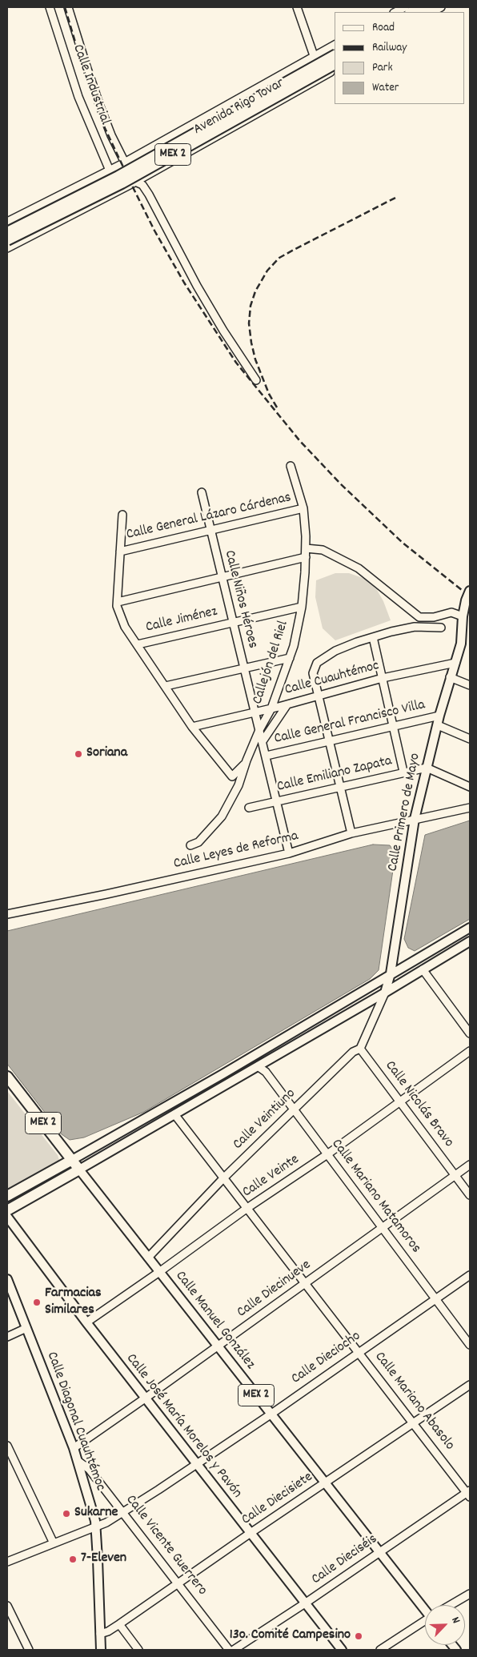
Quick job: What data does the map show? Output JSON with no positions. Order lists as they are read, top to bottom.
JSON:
{
  "streets": {
    "highway": ["Avenida Rigo Tovar", "MEX 2"],
    "main road": [
      "Calle Primero de Mayo",
      "Calle Manuel González",
      "Calle Diagonal Cuauhtémoc",
      "Calle José María Morelos y Pavón"
    ],
    "street": [
      "Calle Industrial",
      "Calle General Lázaro Cárdenas",
      "Calle Niños Héroes",
      "Calle Jiménez",
      "Callejón del Riel",
      "Calle Cuauhtémoc",
      "Calle General Francisco Villa",
      "Calle Emiliano Zapata",
      "Calle Leyes de Reforma",
      "Calle Nicolás Bravo",
      "Calle Veintiuno",
      "Calle Veinte",
      "Calle Mariano Matamoros",
      "Calle Diecinueve",
      "Calle Dieciocho",
      "Calle Mariano Abasolo",
      "Calle Diecisiete",
      "Calle Vicente Guerrero",
      "Calle Dieciséis"
    ]
  },
  "crossings": [
    ["Calle Industrial", "Avenida Rigo Tovar"],
    ["MEX 2", "Calle Manuel González"],
    ["Calle General Lázaro Cárdenas", "Calle Niños Héroes"],
    ["Calle General Lázaro Cárdenas", "Callejón del Riel"],
    ["Calle Niños Héroes", "Calle Jiménez"],
    ["Calle Niños Héroes", "Callejón del Riel"],
    ["Calle Niños Héroes", "Calle Cuauhtémoc"],
    ["Calle Niños Héroes", "Calle General Francisco Villa"],
    ["Calle Niños Héroes", "Calle Emiliano Zapata"],
    ["Calle Niños Héroes", "Calle Leyes de Reforma"],
    ["Calle Jiménez", "Callejón del Riel"],
    ["Callejón del Riel", "Calle Cuauhtémoc"],
    ["Calle Cuauhtémoc", "Calle Primero de Mayo"],
    ["Calle General Francisco Villa", "Calle Primero de Mayo"],
    ["Calle Emiliano Zapata", "Calle Primero de Mayo"],
    ["Calle Primero de Mayo", "Calle Leyes de Reforma"],
    ["Calle Primero de Mayo", "Calle Veintiuno"],
    ["Calle Nicolás Bravo", "Calle Veintiuno"],
    ["Calle Nicolás Bravo", "Calle Veinte"],
    ["Calle Nicolás Bravo", "Calle Diecinueve"],
    ["Calle Veintiuno", "Calle Mariano Matamoros"],
    ["Calle Veintiuno", "Calle Manuel González"],
    ["Calle Veintiuno", "Calle Mariano Abasolo"],
    ["Calle Veinte", "Calle Mariano Matamoros"],
    ["Calle Veinte", "Calle Manuel González"],
    ["Calle Veinte", "Calle Mariano Abasolo"],
    ["Calle Veinte", "Calle José María Morelos y Pavón"],
    ["Calle Mariano Matamoros", "Calle Diecinueve"],
    ["Calle Mariano Matamoros", "Calle Dieciocho"],
    ["Calle Diecinueve", "Calle Manuel González"],
    ["Calle Diecinueve", "Calle Mariano Abasolo"],
    ["Calle Diecinueve", "Calle Diagonal Cuauhtémoc"],
    ["Calle Diecinueve", "Calle José María Morelos y Pavón"],
    ["Calle Manuel González", "Calle Dieciocho"],
    ["Calle Manuel González", "Calle Diecisiete"],
    ["Calle Manuel González", "Calle Dieciséis"],
    ["Calle Dieciocho", "Calle Mariano Abasolo"],
    ["Calle Dieciocho", "Calle Diagonal Cuauhtémoc"],
    ["Calle Dieciocho", "Calle José María Morelos y Pavón"],
    ["Calle Dieciocho", "Calle Vicente Guerrero"],
    ["Calle Mariano Abasolo", "Calle Diecisiete"],
    ["Calle Mariano Abasolo", "Calle Dieciséis"],
    ["Calle Diagonal Cuauhtémoc", "Calle Diecisiete"],
    ["Calle Diagonal Cuauhtémoc", "Calle Vicente Guerrero"],
    ["Calle José María Morelos y Pavón", "Calle Diecisiete"],
    ["Calle José María Morelos y Pavón", "Calle Dieciséis"],
    ["Calle Diecisiete", "Calle Vicente Guerrero"]
  ],
  "places": [
    "Soriana",
    "Farmacias Similares",
    "Sukarne",
    "7-Eleven",
    "13o. Comité Campesino"
  ],
  "legend": [
    "Road",
    "Railway",
    "Park",
    "Water"
  ],
  "north": "top right"
}
